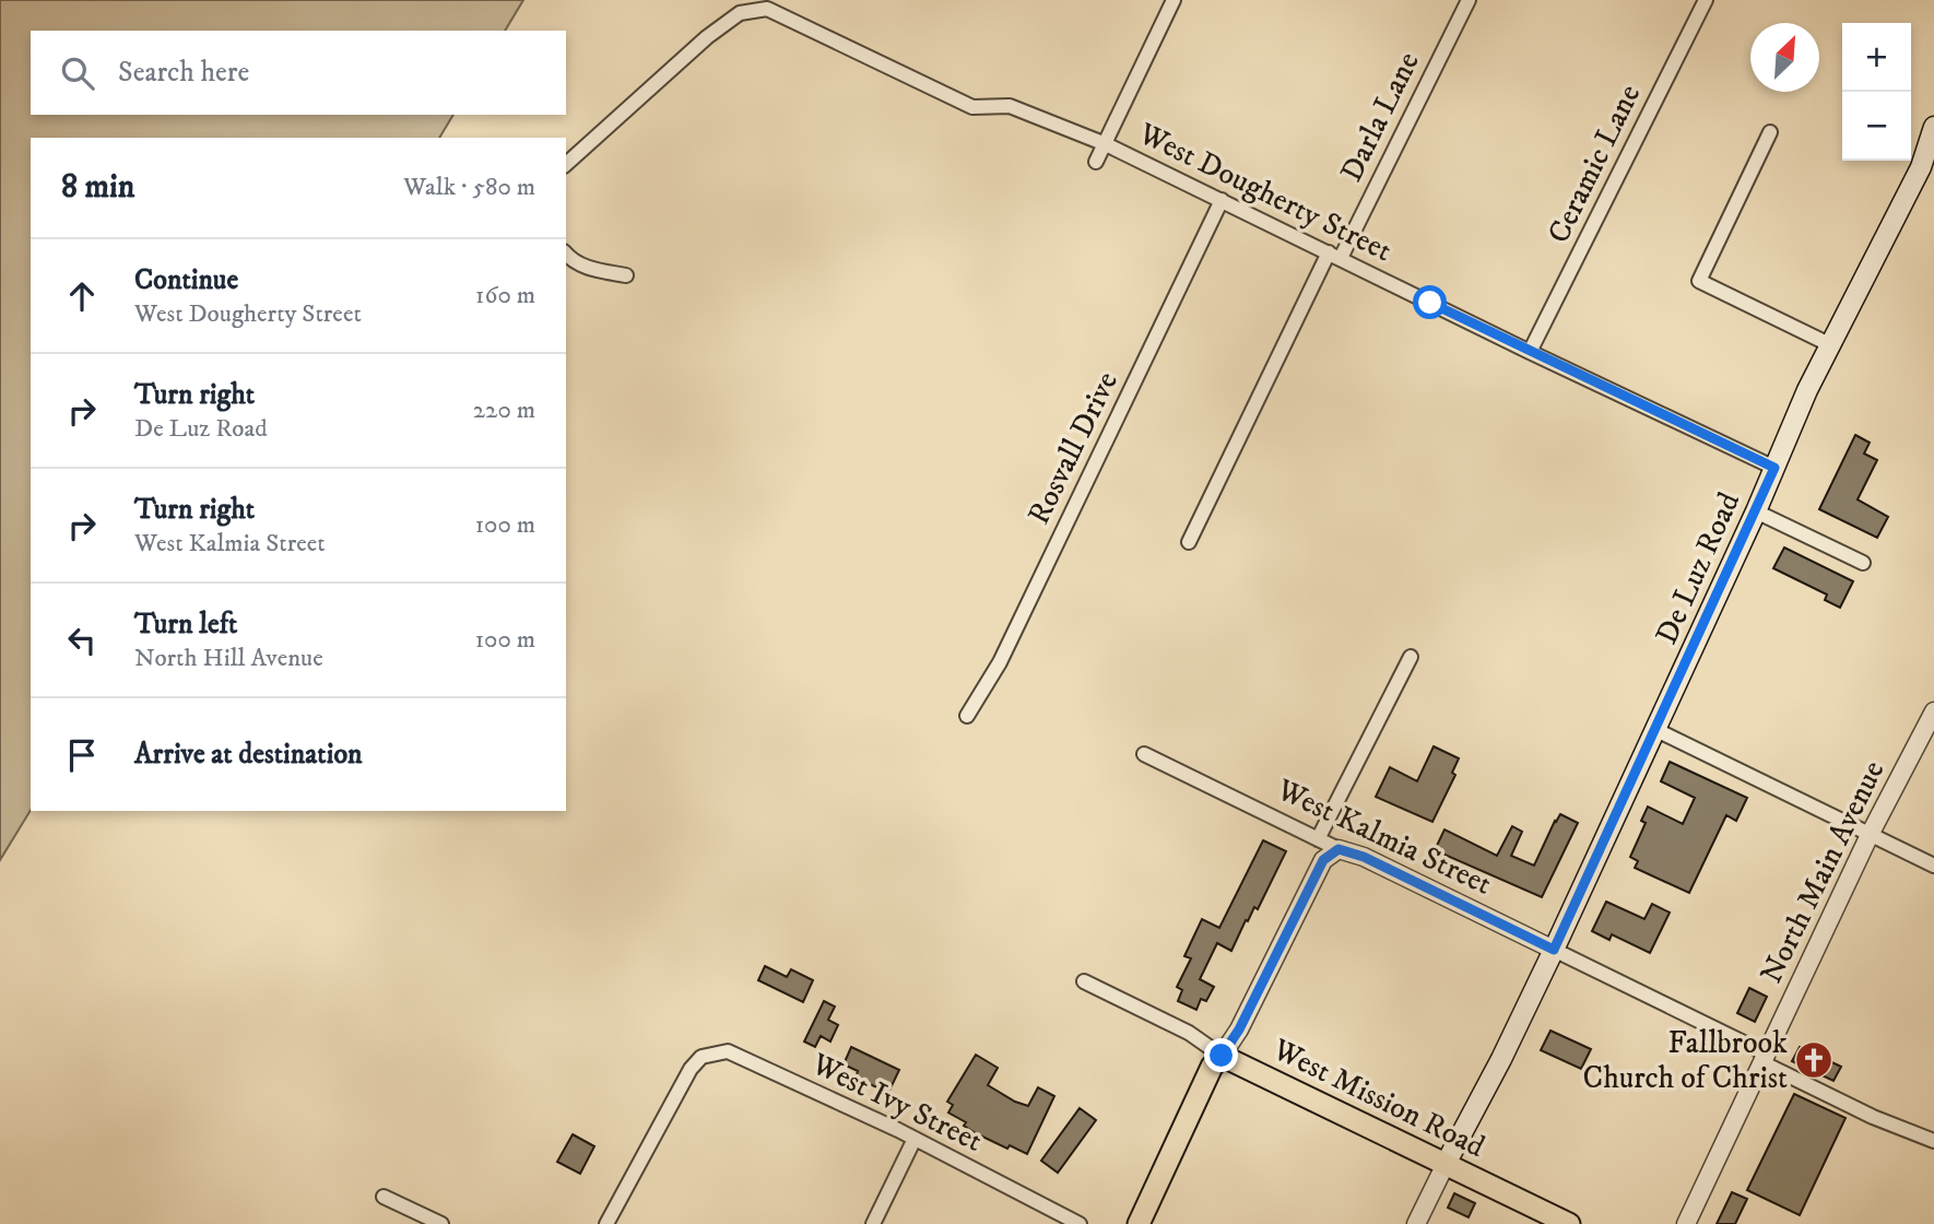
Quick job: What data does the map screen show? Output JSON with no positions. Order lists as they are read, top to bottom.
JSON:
{
  "streets": {
    "main road": ["De Luz Road", "West Mission Road"],
    "street": [
      "Darla Lane",
      "Ceramic Lane",
      "West Dougherty Street",
      "Rosvall Drive",
      "West Kalmia Street",
      "North Main Avenue",
      "West Ivy Street"
    ]
  },
  "crossings": [
    ["Darla Lane", "West Dougherty Street"],
    ["Ceramic Lane", "West Dougherty Street"],
    ["West Dougherty Street", "Rosvall Drive"],
    ["West Dougherty Street", "De Luz Road"],
    ["De Luz Road", "West Kalmia Street"],
    ["De Luz Road", "West Mission Road"],
    ["West Kalmia Street", "North Main Avenue"]
  ],
  "places": {
    "church": ["Fallbrook Church of Christ"]
  },
  "north": "top right",
  "page": {
    "map_buttons": ["+", "−"],
    "search": "Search here",
    "heading": ["8 min", "Walk · 580 m"],
    "list": [
      ["Continue", "West Dougherty Street", "160 m"],
      ["Turn right", "De Luz Road", "220 m"],
      ["Turn right", "West Kalmia Street", "100 m"],
      ["Turn left", "North Hill Avenue", "100 m"],
      "Arrive at destination"
    ]
  }
}
